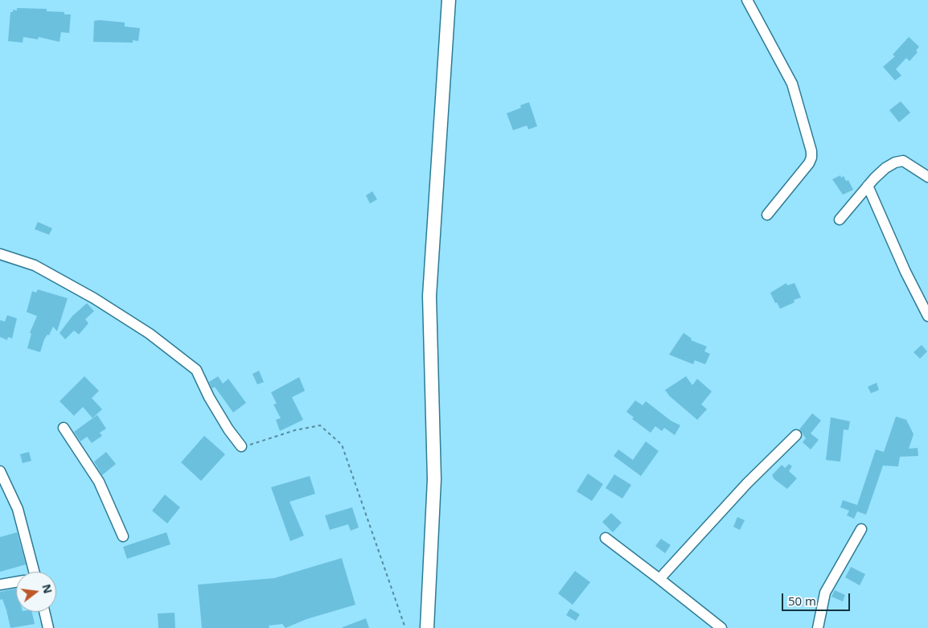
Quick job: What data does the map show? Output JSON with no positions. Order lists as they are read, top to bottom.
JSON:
{
  "scale_bar": "50 m",
  "north": "right"
}
